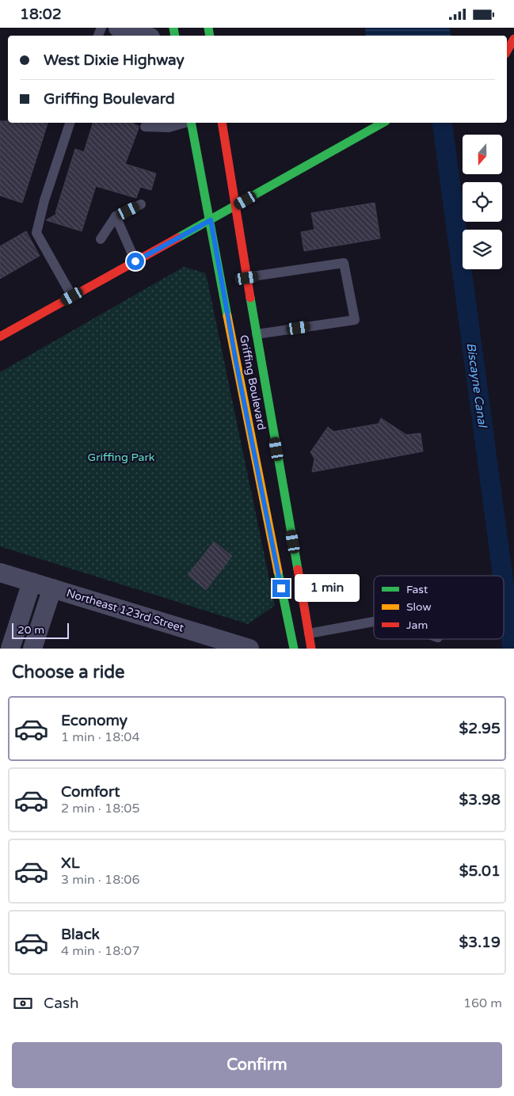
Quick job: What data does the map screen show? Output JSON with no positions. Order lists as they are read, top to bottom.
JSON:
{
  "streets": {
    "street": ["Griffing Boulevard", "Northeast 123rd Street"]
  },
  "water": ["Biscayne Canal"],
  "parks": ["Griffing Park"],
  "legend": ["Fast", "Slow", "Jam"],
  "scale_bar": "20 m",
  "north": "bottom",
  "page": {
    "status": "18:02",
    "banner": ["West Dixie Highway", "Griffing Boulevard"],
    "bubble": "1 min",
    "scale": "20 m",
    "heading": "Choose a ride",
    "list": [
      {
        "name": "Economy",
        "note": "1 min · 18:04",
        "value": "$2.95"
      },
      {
        "name": "Comfort",
        "note": "2 min · 18:05",
        "value": "$3.98"
      },
      {
        "name": "XL",
        "note": "3 min · 18:06",
        "value": "$5.01"
      },
      {
        "name": "Black",
        "note": "4 min · 18:07",
        "value": "$3.19"
      }
    ],
    "pay": ["Cash", "160 m"],
    "buttons": "Confirm"
  }
}
